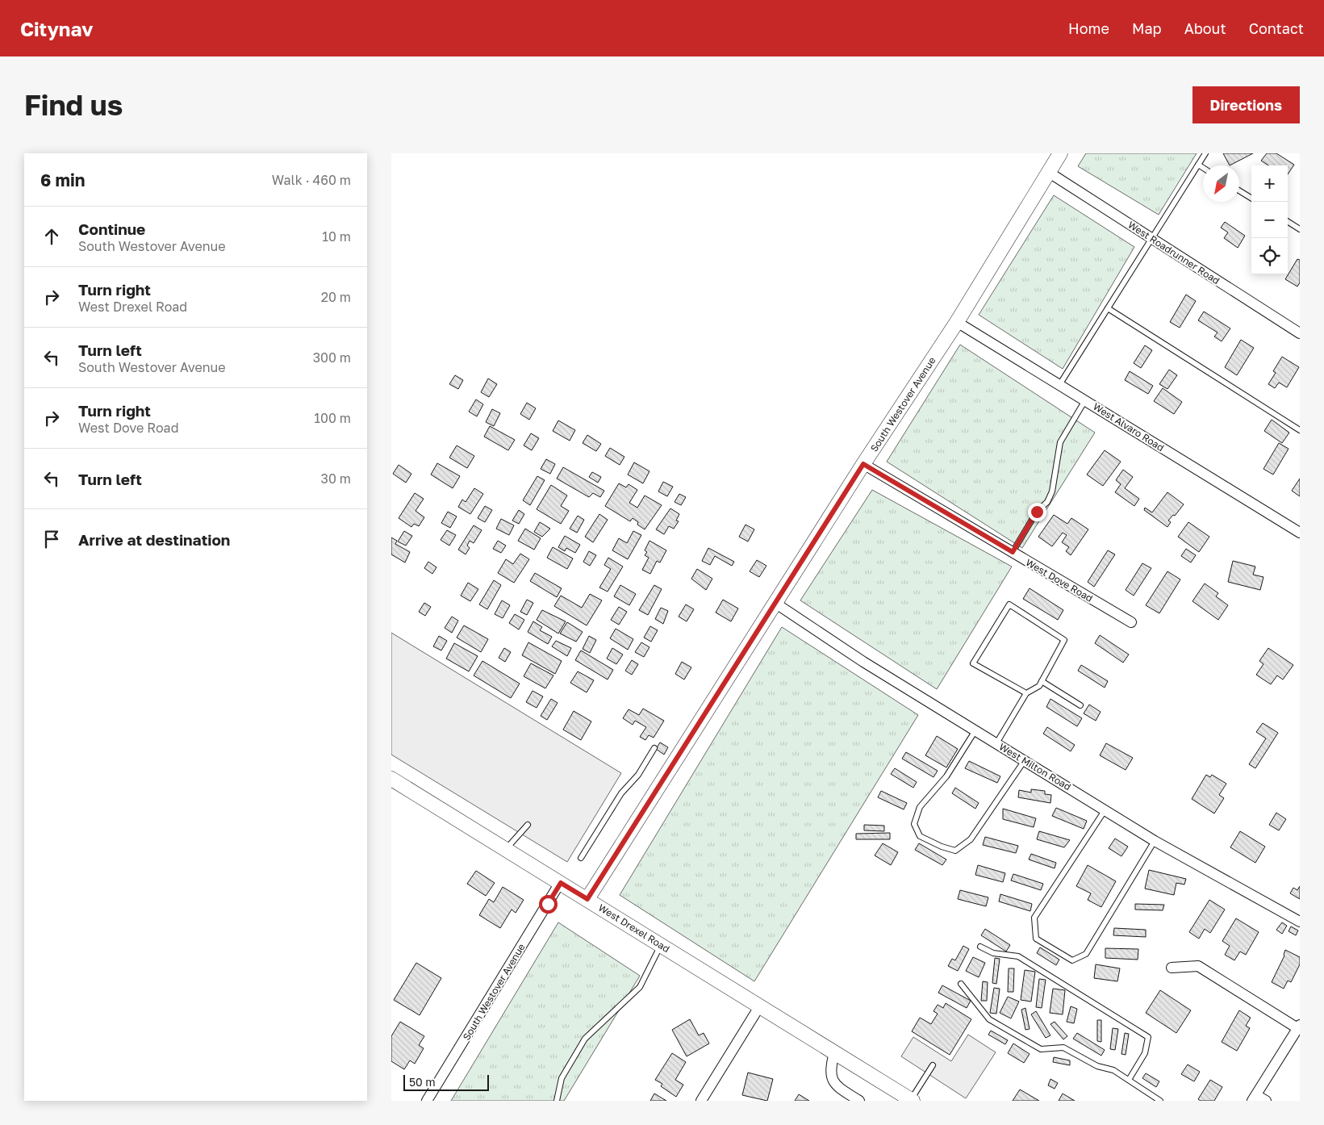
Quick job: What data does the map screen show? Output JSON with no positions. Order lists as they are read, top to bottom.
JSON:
{
  "streets": {
    "street": [
      "West Roadrunner Road",
      "South Westover Avenue",
      "West Alvaro Road",
      "West Dove Road",
      "West Milton Road",
      "West Drexel Road"
    ]
  },
  "crossings": [
    ["West Roadrunner Road", "South Westover Avenue"],
    ["South Westover Avenue", "West Alvaro Road"],
    ["South Westover Avenue", "West Dove Road"],
    ["South Westover Avenue", "West Milton Road"],
    ["South Westover Avenue", "West Drexel Road"]
  ],
  "scale_bar": "50 m",
  "north": "bottom left",
  "page": {
    "header": "Citynav",
    "nav": [
      "Home",
      "Map",
      "About",
      "Contact"
    ],
    "buttons": "Directions",
    "title": "Find us",
    "heading": ["6 min", "Walk · 460 m"],
    "map_buttons": ["+", "−"],
    "list": [
      ["Continue", "South Westover Avenue", "10 m"],
      ["Turn right", "West Drexel Road", "20 m"],
      ["Turn left", "South Westover Avenue", "300 m"],
      ["Turn right", "West Dove Road", "100 m"],
      ["Turn left", "30 m"],
      "Arrive at destination"
    ],
    "scale": "50 m"
  }
}
